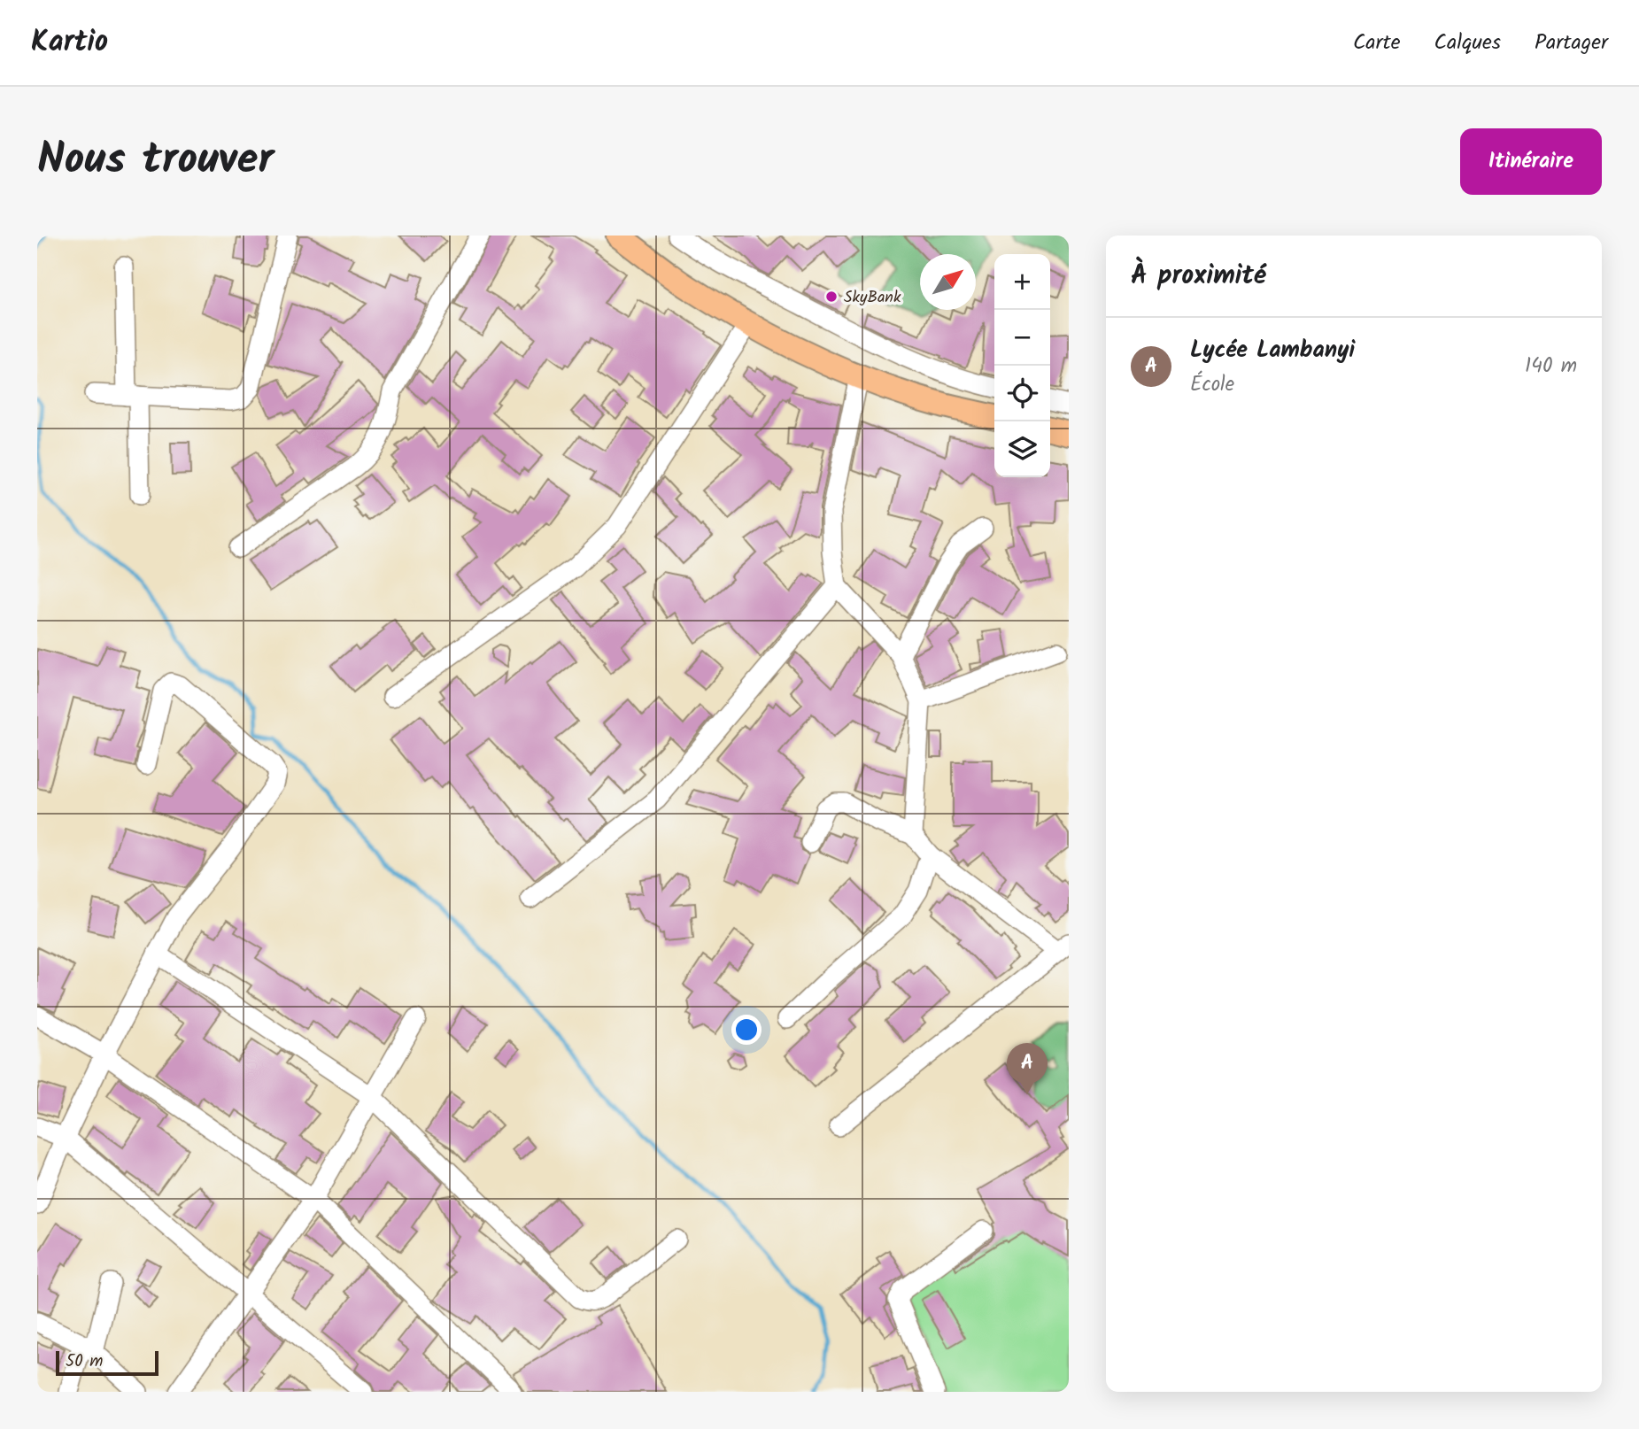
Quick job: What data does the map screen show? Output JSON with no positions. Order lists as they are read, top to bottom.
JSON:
{
  "places": ["SkyBank"],
  "scale_bar": "50 m",
  "north": "top right",
  "page": {
    "header": "Kartio",
    "nav": ["Carte", "Calques", "Partager"],
    "title": "Nous trouver",
    "buttons": "Itinéraire",
    "heading": "À proximité",
    "map_buttons": ["+", "−"],
    "list": [
      {
        "mark": "A",
        "name": "Lycée Lambanyi",
        "note": "École",
        "value": "140 m"
      }
    ],
    "pins": "A",
    "scale": "50 m"
  }
}
